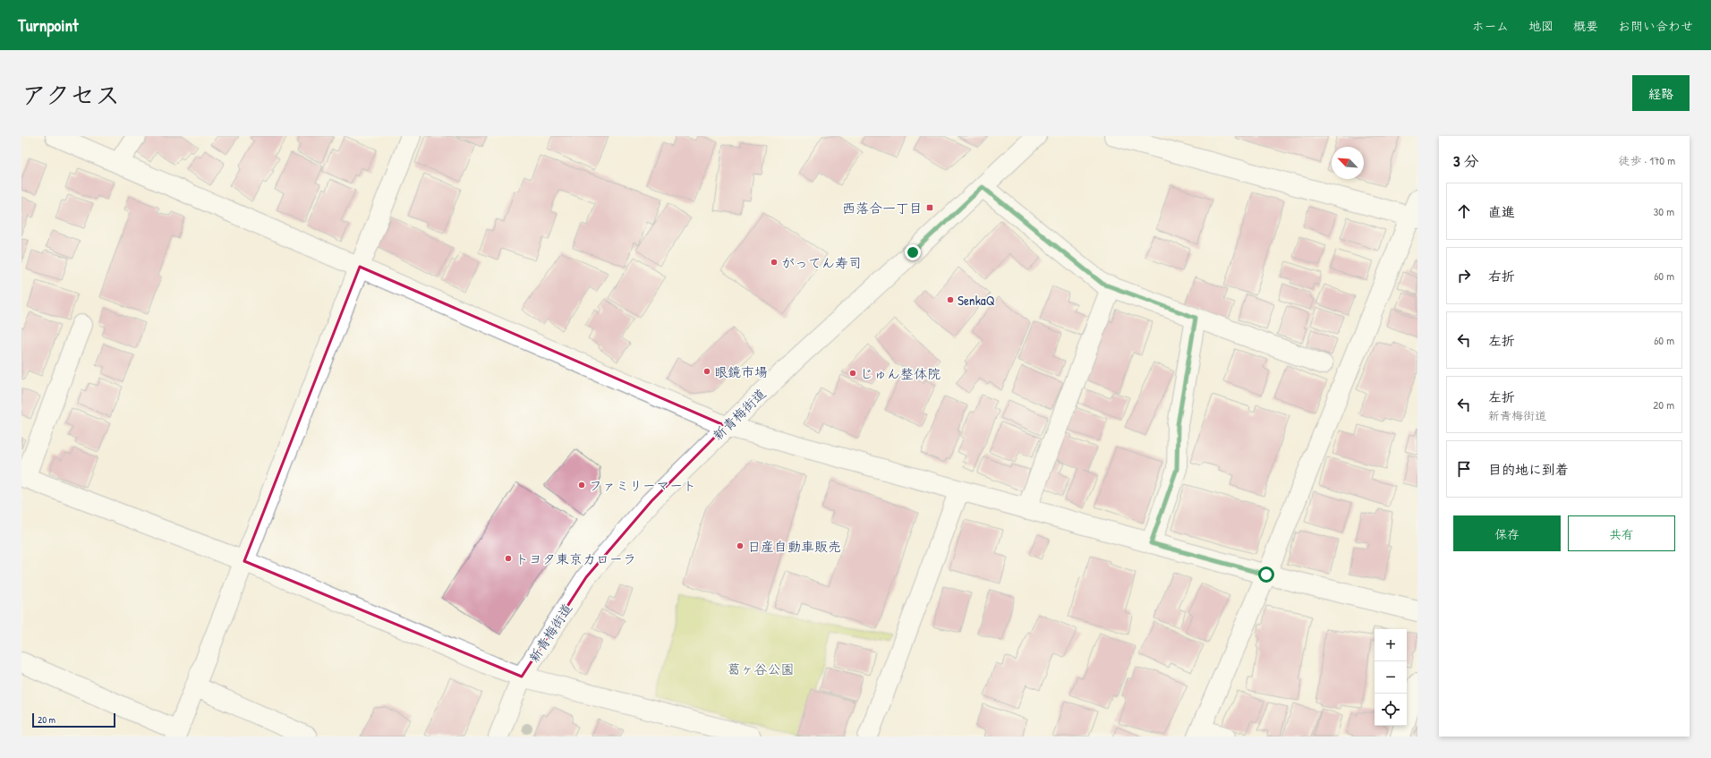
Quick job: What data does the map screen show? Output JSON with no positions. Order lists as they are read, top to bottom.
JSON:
{
  "streets": {
    "street": ["新青梅街道"]
  },
  "parks": ["葛ヶ谷公園"],
  "places": {
    "transit": ["西落合一丁目"],
    "other": [
      "がってん寿司",
      "SenkaQ",
      "眼鏡市場",
      "じゅん整体院",
      "ファミリーマート",
      "日産自動車販売",
      "トヨタ東京カローラ"
    ]
  },
  "scale_bar": "20 m",
  "north": "top left",
  "page": {
    "header": "Turnpoint",
    "nav": [
      "ホーム",
      "地図",
      "概要",
      "お問い合わせ"
    ],
    "title": "アクセス",
    "buttons": [
      "経路",
      ["保存", "共有"]
    ],
    "heading": ["3 分", "徒歩 · 170 m"],
    "list": [
      ["直進", "30 m"],
      ["右折", "60 m"],
      ["左折", "60 m"],
      ["左折", "新青梅街道", "20 m"],
      "目的地に到着"
    ],
    "map_buttons": ["+", "−"],
    "scale": "20 m"
  }
}
